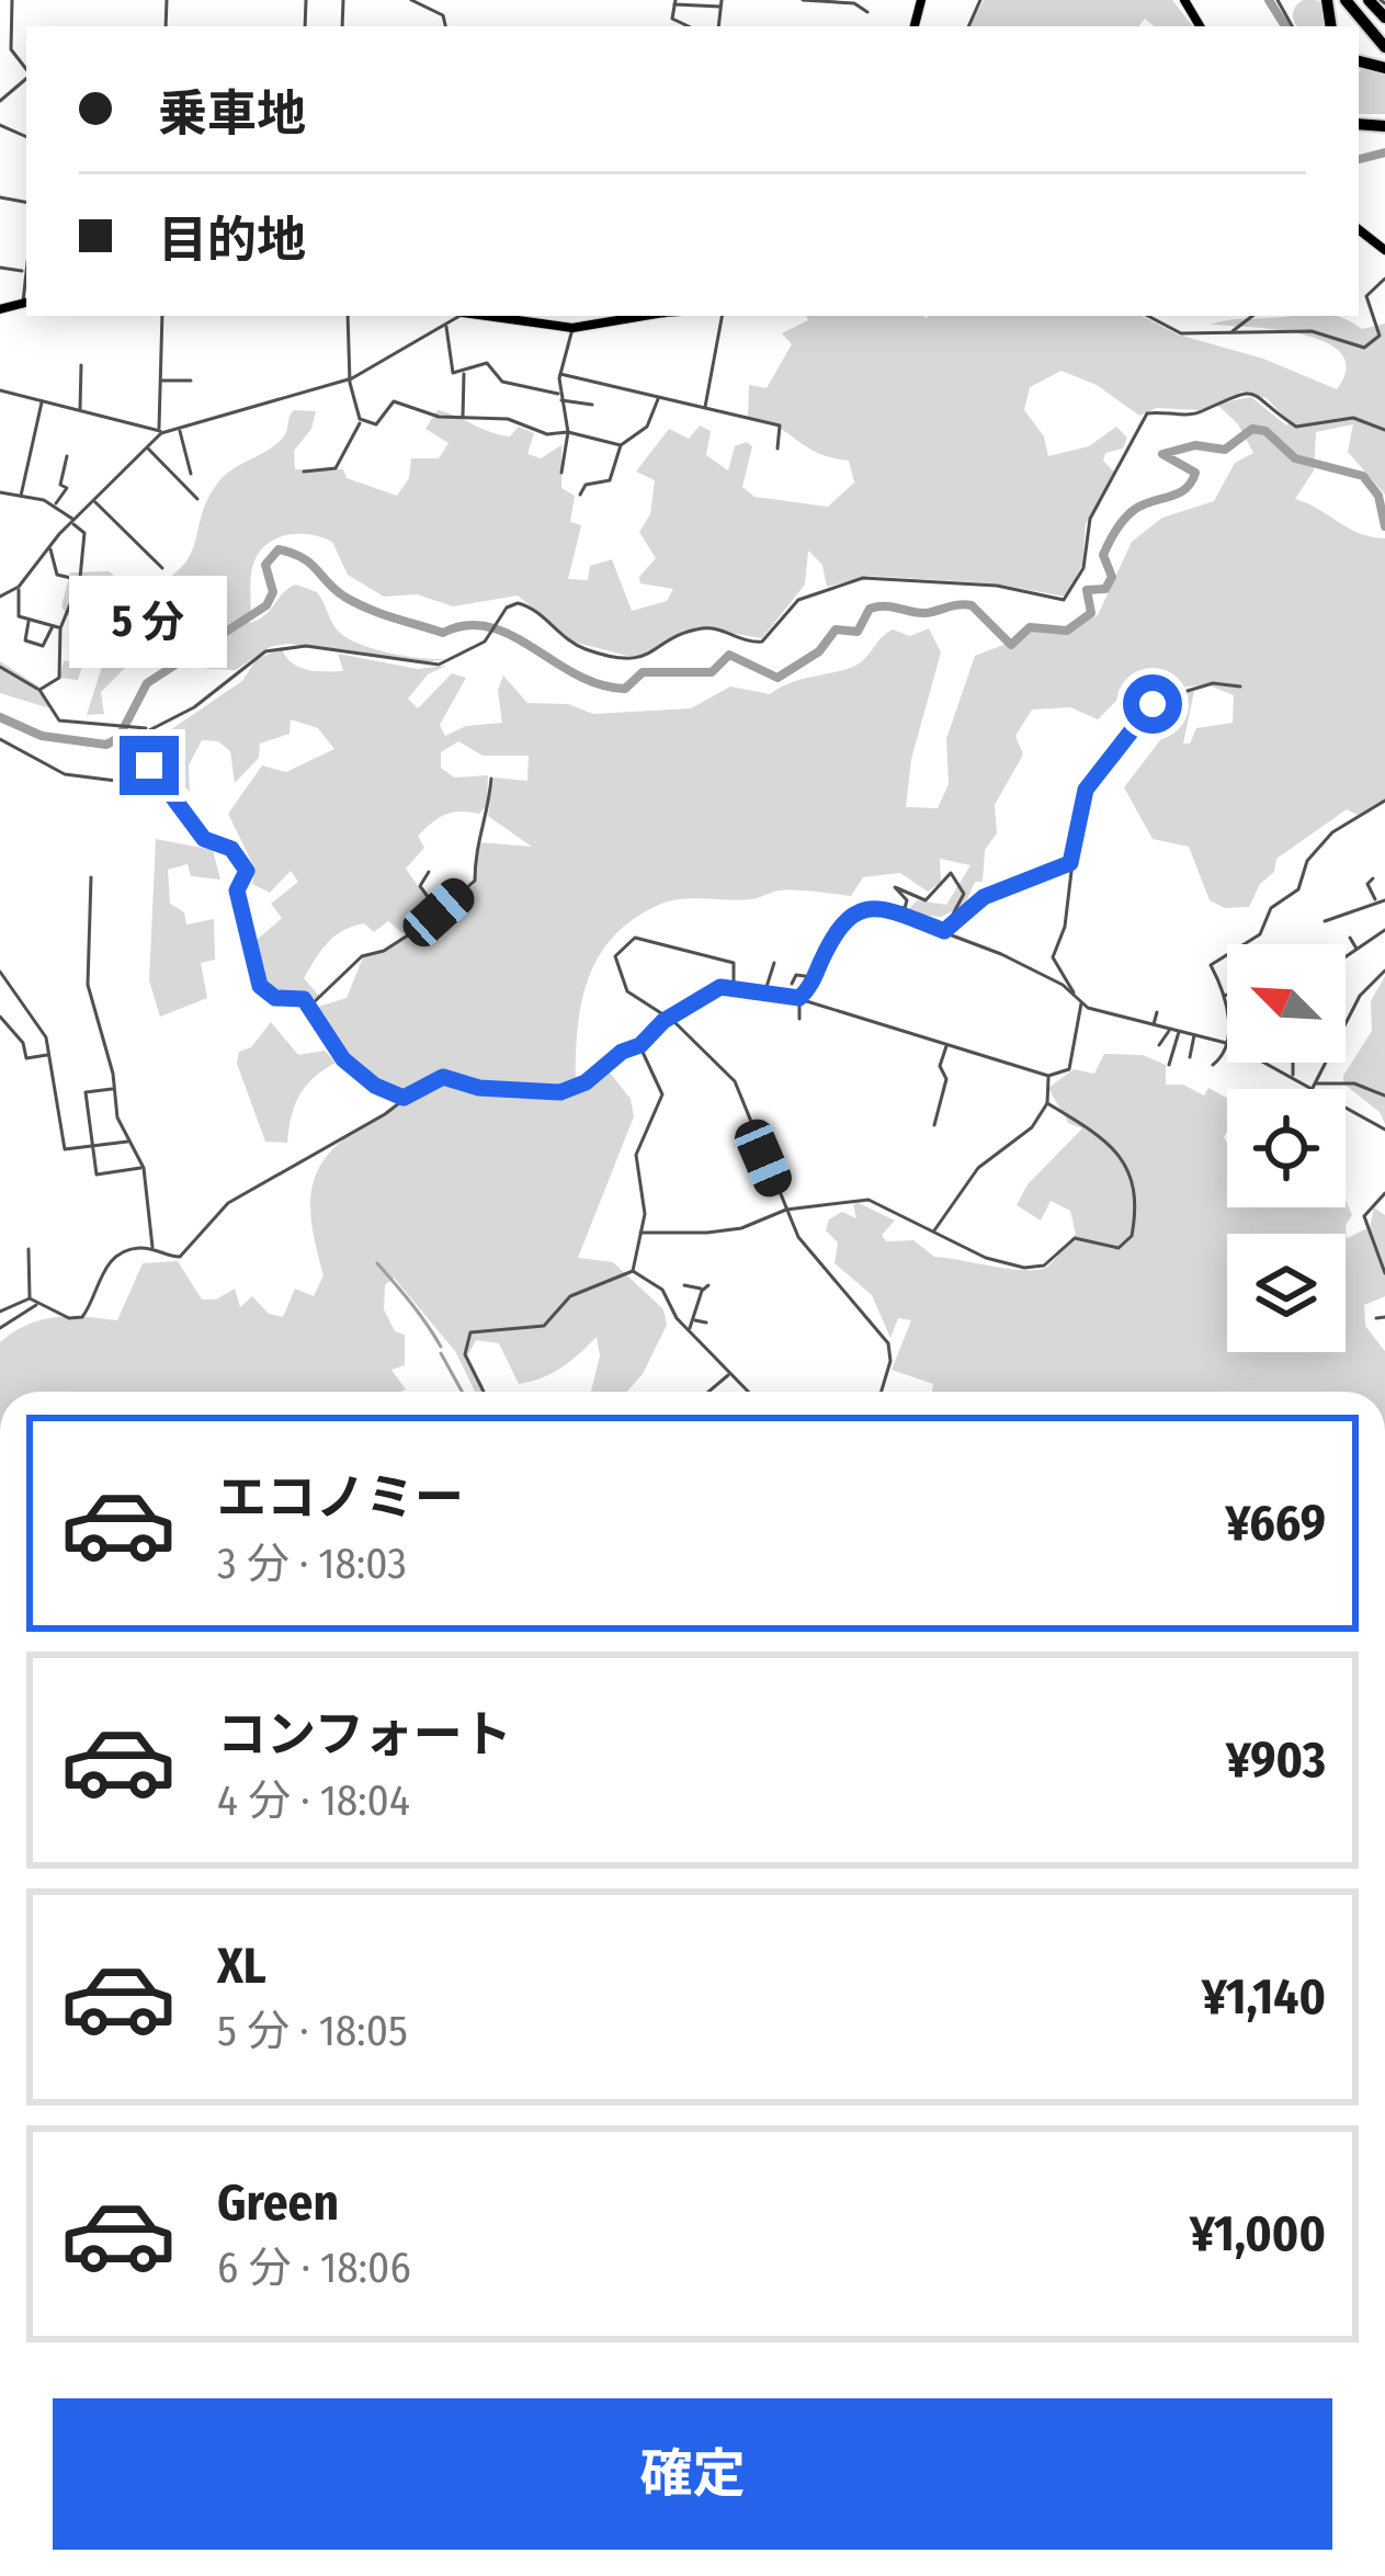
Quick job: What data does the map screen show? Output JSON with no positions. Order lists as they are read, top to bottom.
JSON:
{
  "north": "top left",
  "page": {
    "banner": ["乗車地", "目的地"],
    "bubble": "5 分",
    "list": [
      {
        "name": "エコノミー",
        "note": "3 分 · 18:03",
        "value": "¥669"
      },
      {
        "name": "コンフォート",
        "note": "4 分 · 18:04",
        "value": "¥903"
      },
      {
        "name": "XL",
        "note": "5 分 · 18:05",
        "value": "¥1,140"
      },
      {
        "name": "Green",
        "note": "6 分 · 18:06",
        "value": "¥1,000"
      }
    ],
    "buttons": "確定"
  }
}
